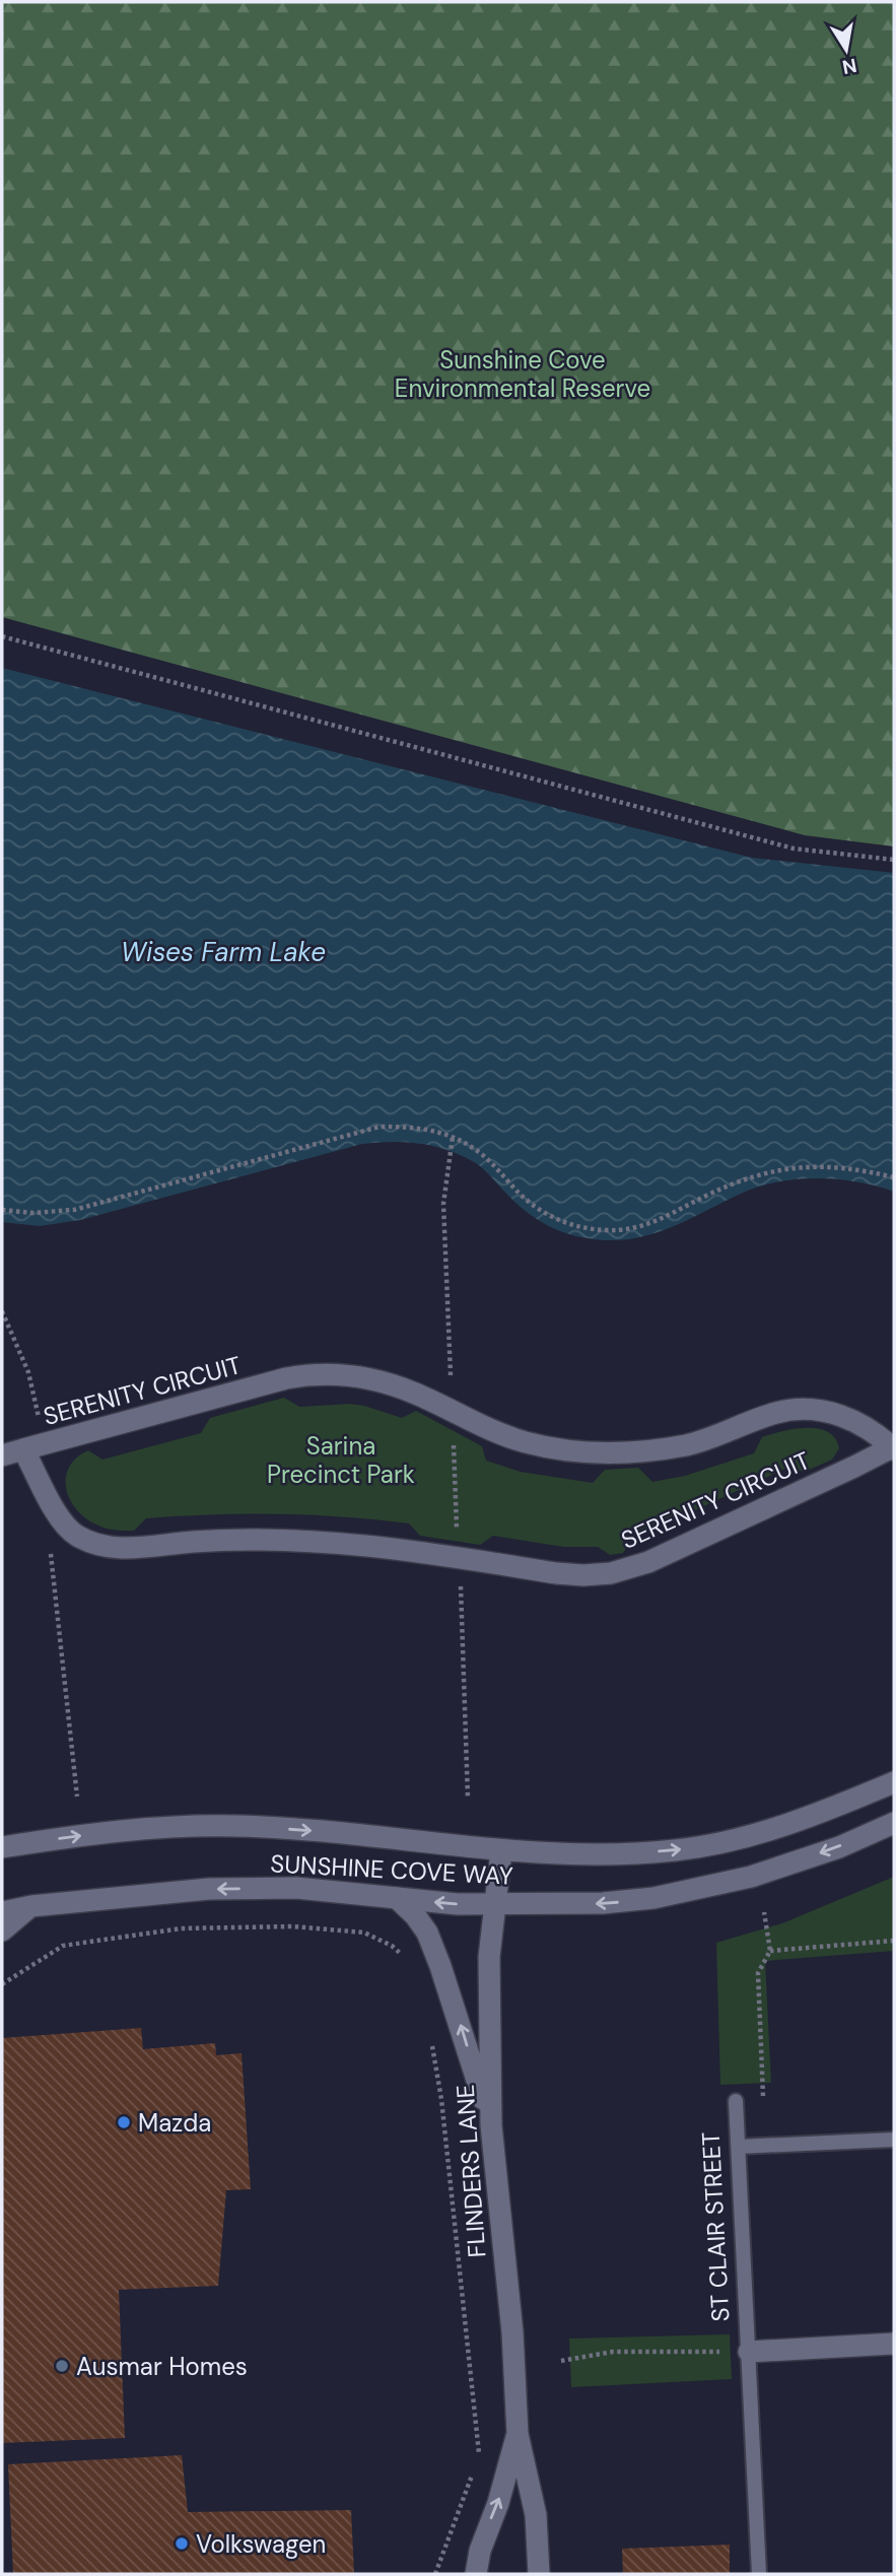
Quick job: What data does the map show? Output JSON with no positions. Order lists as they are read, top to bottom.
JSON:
{
  "streets": {
    "street": [
      "SERENITY CIRCUIT",
      "SUNSHINE COVE WAY",
      "FLINDERS LANE",
      "ST CLAIR STREET"
    ]
  },
  "crossings": [
    ["SUNSHINE COVE WAY", "FLINDERS LANE"]
  ],
  "water": ["Wises Farm Lake"],
  "parks": ["Sunshine Cove Environmental Reserve", "Sarina Precinct Park"],
  "places": ["Mazda", "Ausmar Homes", "Volkswagen"],
  "north": "bottom"
}
